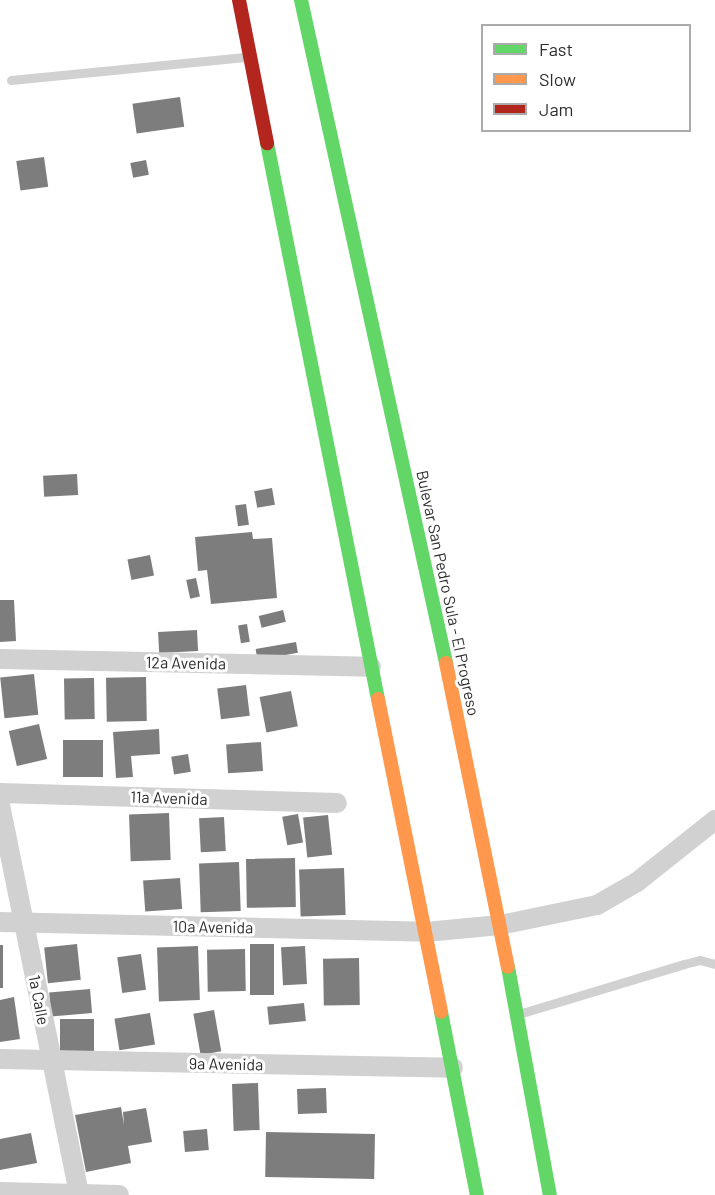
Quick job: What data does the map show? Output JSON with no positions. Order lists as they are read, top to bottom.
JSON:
{
  "streets": {
    "main road": ["Bulevar San Pedro Sula - El Progreso"],
    "street": [
      "12a Avenida",
      "11a Avenida",
      "10a Avenida",
      "1a Calle",
      "9a Avenida"
    ]
  },
  "crossings": [
    ["Bulevar San Pedro Sula - El Progreso", "10a Avenida"],
    ["10a Avenida", "1a Calle"],
    ["1a Calle", "9a Avenida"]
  ],
  "legend": ["Fast", "Slow", "Jam"]
}
